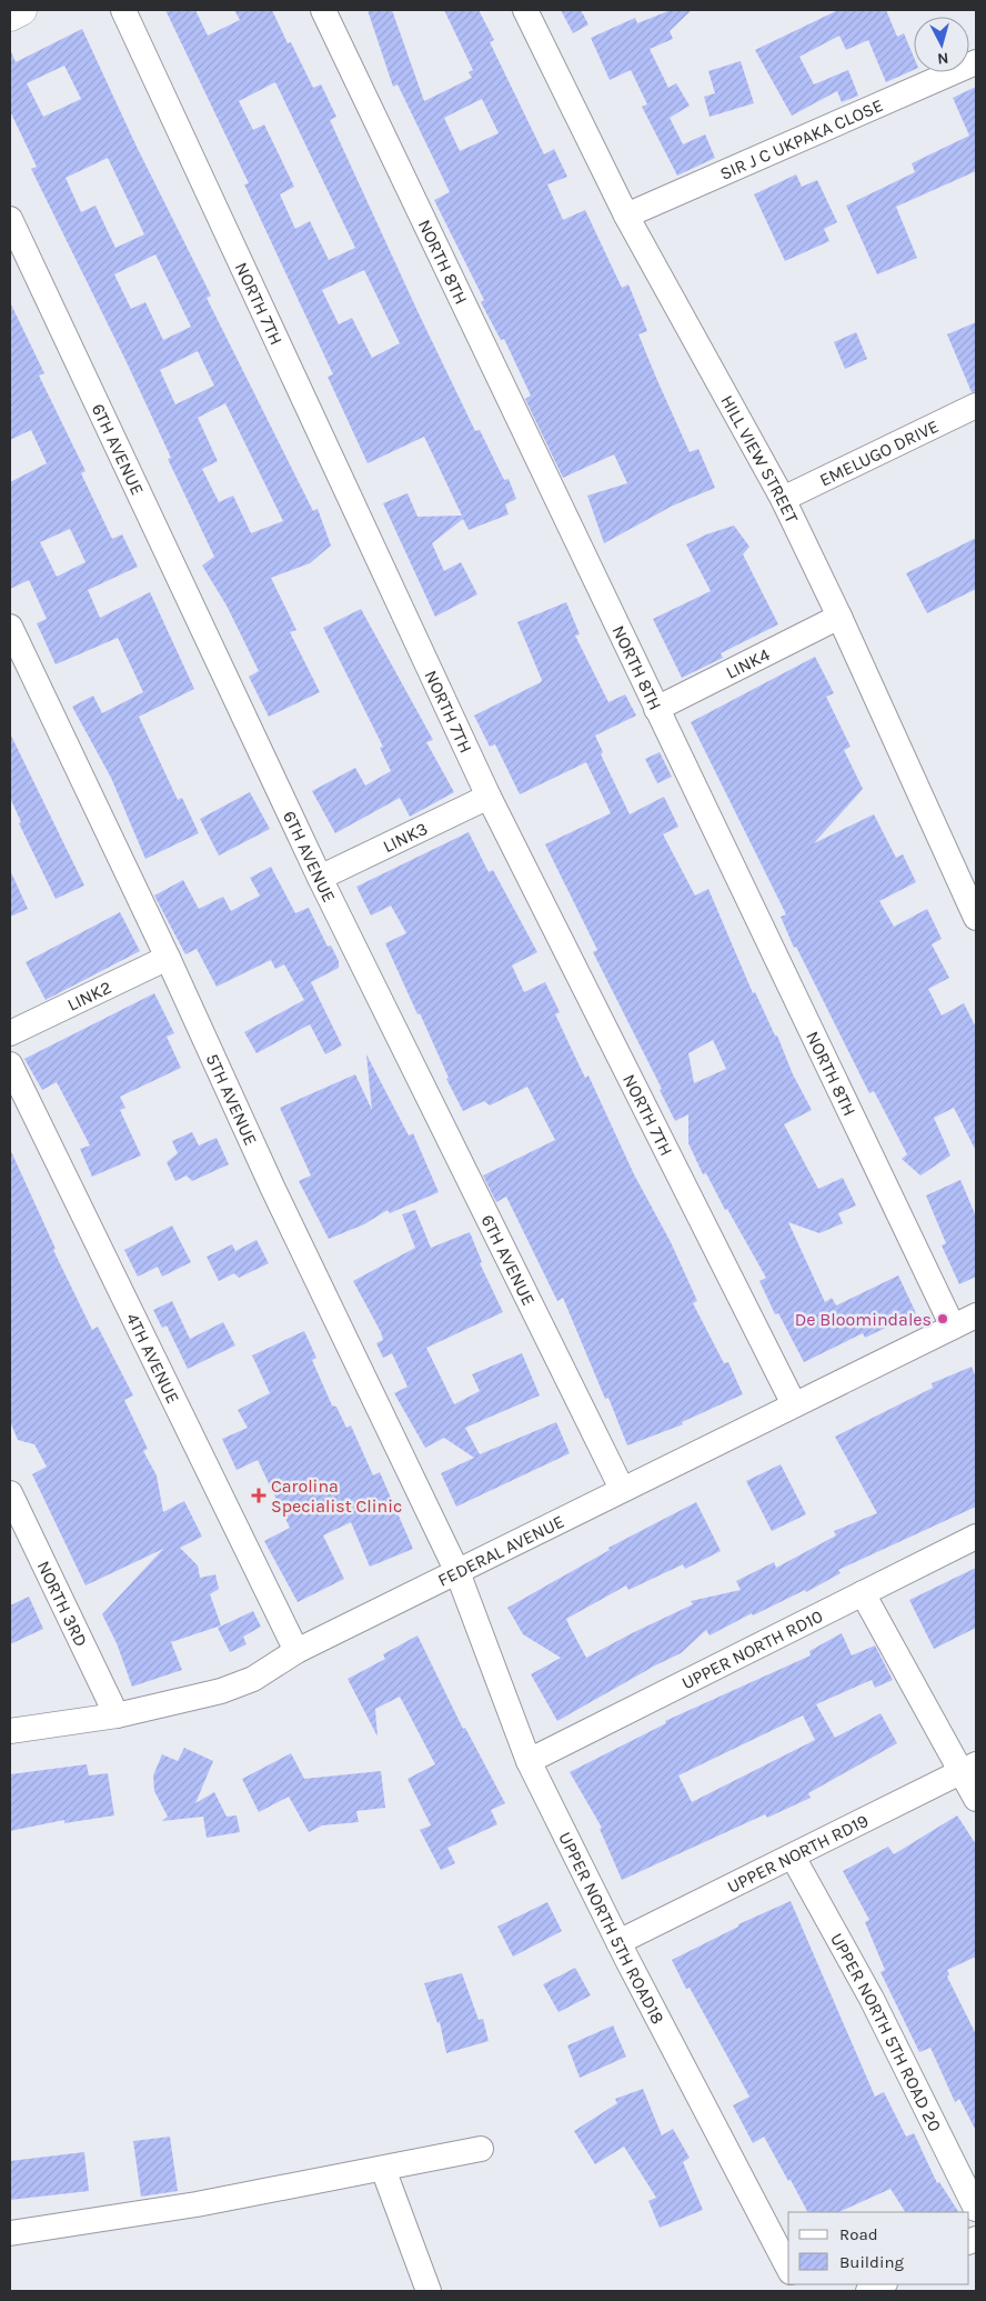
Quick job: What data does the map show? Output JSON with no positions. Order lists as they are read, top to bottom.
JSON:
{
  "streets": {
    "street": [
      "SIR J C UKPAKA CLOSE",
      "NORTH 8TH",
      "NORTH 7TH",
      "6TH AVENUE",
      "EMELUGO DRIVE",
      "HILL VIEW STREET",
      "LINK4",
      "LINK3",
      "LINK2",
      "5TH AVENUE",
      "4TH AVENUE",
      "FEDERAL AVENUE",
      "NORTH 3RD",
      "UPPER NORTH RD10",
      "UPPER NORTH RD19",
      "UPPER NORTH 5TH ROAD18",
      "UPPER NORTH 5TH ROAD 20"
    ]
  },
  "crossings": [
    ["SIR J C UKPAKA CLOSE", "HILL VIEW STREET"],
    ["NORTH 8TH", "LINK4"],
    ["NORTH 8TH", "FEDERAL AVENUE"],
    ["NORTH 7TH", "LINK3"],
    ["NORTH 7TH", "FEDERAL AVENUE"],
    ["6TH AVENUE", "LINK3"],
    ["6TH AVENUE", "FEDERAL AVENUE"],
    ["EMELUGO DRIVE", "HILL VIEW STREET"],
    ["HILL VIEW STREET", "LINK4"],
    ["LINK2", "5TH AVENUE"],
    ["5TH AVENUE", "FEDERAL AVENUE"],
    ["5TH AVENUE", "UPPER NORTH 5TH ROAD18"],
    ["4TH AVENUE", "FEDERAL AVENUE"],
    ["FEDERAL AVENUE", "NORTH 3RD"],
    ["FEDERAL AVENUE", "UPPER NORTH 5TH ROAD18"],
    ["UPPER NORTH RD10", "UPPER NORTH 5TH ROAD18"],
    ["UPPER NORTH RD19", "UPPER NORTH 5TH ROAD18"],
    ["UPPER NORTH RD19", "UPPER NORTH 5TH ROAD 20"]
  ],
  "places": {
    "other": ["De Bloomindales"],
    "health": ["Carolina Specialist Clinic"]
  },
  "legend": ["Road", "Building"],
  "north": "bottom"
}
